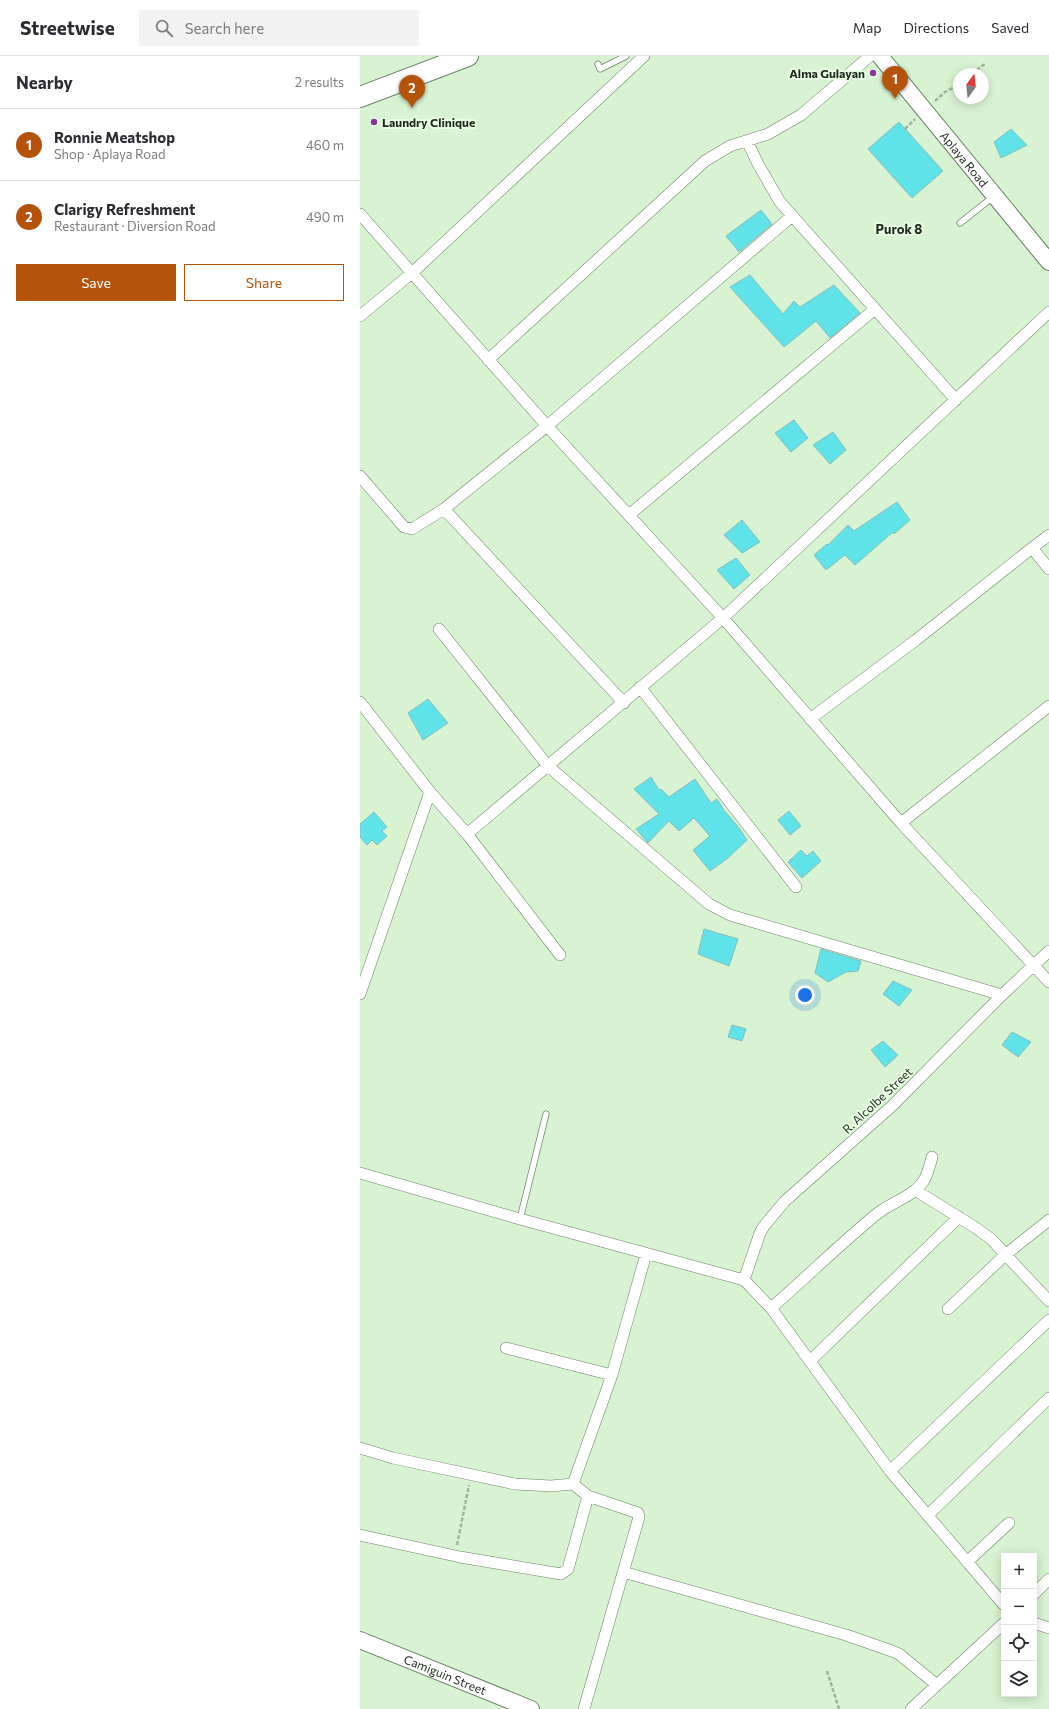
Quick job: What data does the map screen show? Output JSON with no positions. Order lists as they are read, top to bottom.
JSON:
{
  "streets": {
    "street": ["Aplaya Road", "R. Alcolbe Street", "Camiguin Street"]
  },
  "districts": ["Purok 8"],
  "places": ["Alma Gulayan", "Laundry Clinique"],
  "north": "top",
  "page": {
    "header": "Streetwise",
    "search": "Search here",
    "nav": ["Map", "Directions", "Saved"],
    "heading": ["Nearby", "2 results"],
    "pins": ["1", "2"],
    "list": [
      {
        "mark": "1",
        "name": "Ronnie Meatshop",
        "note": "Shop · Aplaya Road",
        "value": "460 m"
      },
      {
        "mark": "2",
        "name": "Clarigy Refreshment",
        "note": "Restaurant · Diversion Road",
        "value": "490 m"
      }
    ],
    "buttons": ["Save", "Share"],
    "map_buttons": ["+", "−"]
  }
}
